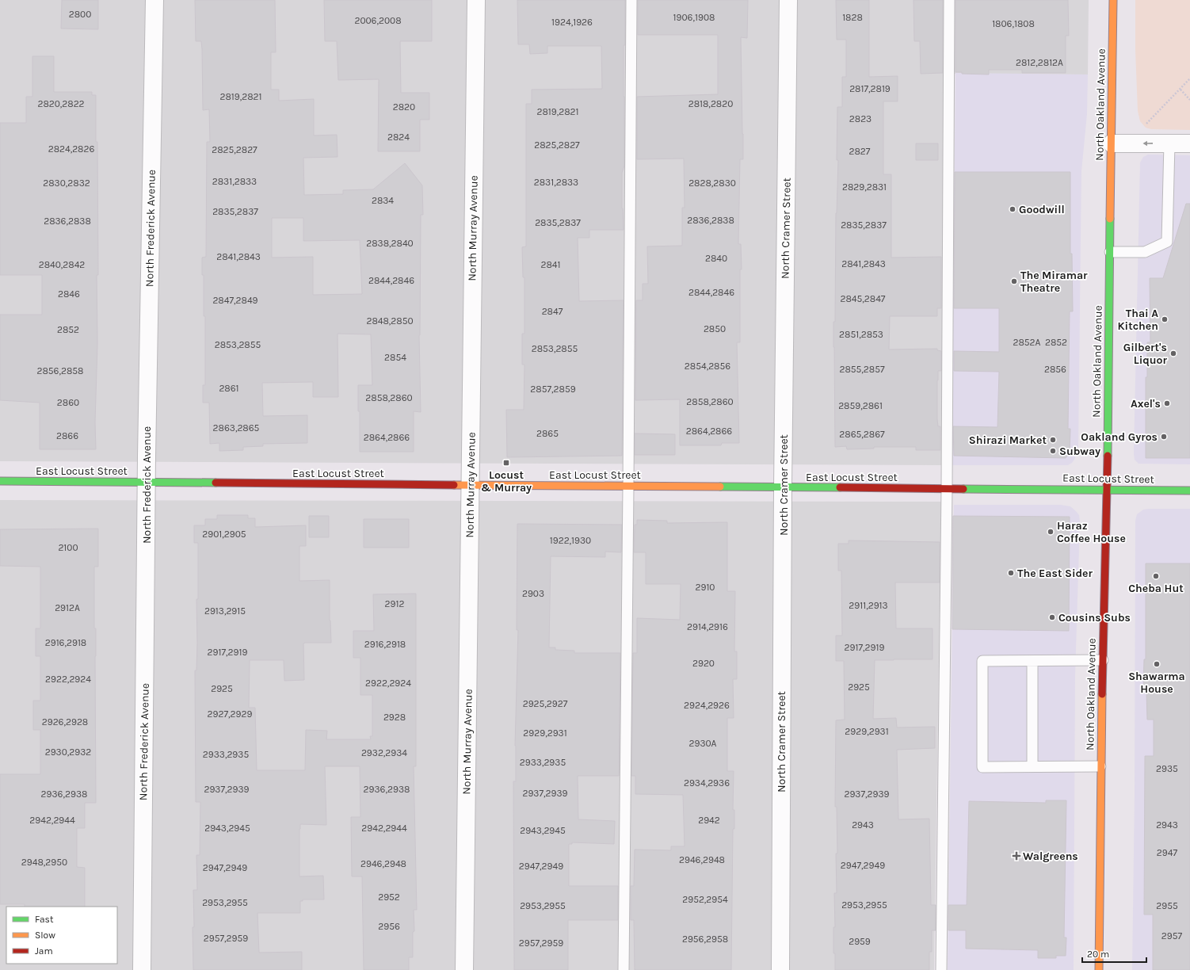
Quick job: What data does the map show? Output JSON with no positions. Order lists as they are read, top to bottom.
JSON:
{
  "streets": {
    "main road": ["North Oakland Avenue", "East Locust Street"],
    "street": ["North Frederick Avenue", "North Murray Avenue", "North Cramer Street"]
  },
  "crossings": [
    ["North Oakland Avenue", "East Locust Street"],
    ["North Frederick Avenue", "East Locust Street"],
    ["North Murray Avenue", "East Locust Street"],
    ["North Cramer Street", "East Locust Street"]
  ],
  "places": {
    "other": [
      "Goodwill",
      "The Miramar Theatre",
      "Thai A Kitchen",
      "Gilbert's Liquor",
      "Axel's",
      "Oakland Gyros",
      "Shirazi Market",
      "Subway",
      "Haraz Coffee House",
      "The East Sider",
      "Cheba Hut",
      "Cousins Subs",
      "Shawarma House"
    ],
    "transit": ["Locust & Murray"],
    "health": ["Walgreens"]
  },
  "house_numbers": [
    "2800",
    "1906,1908",
    "1828",
    "2006,2008",
    "1924,1926",
    "1806,1808",
    "2812,2812A",
    "2817,2819",
    "2819,2821",
    "2820,2822",
    "2818,2820",
    "2820",
    "2819,2821",
    "2823",
    "2824",
    "2825,2827",
    "2824,2826",
    "2825,2827",
    "2827",
    "2831,2833",
    "2831,2833",
    "2830,2832",
    "2828,2830",
    "2829,2831",
    "2834",
    "2835,2837",
    "2836,2838",
    "2836,2838",
    "2835,2837",
    "2835,2837",
    "2838,2840",
    "2841,2843",
    "2840",
    "2841,2843",
    "2840,2842",
    "2841",
    "2844,2846",
    "2844,2846",
    "2846",
    "2845,2847",
    "2847,2849",
    "2847",
    "2848,2850",
    "2850",
    "2852",
    "2851,2853",
    "2852A",
    "2852",
    "2853,2855",
    "2853,2855",
    "2854",
    "2854,2856",
    "2855,2857",
    "2856",
    "2856,2858",
    "2861",
    "2857,2859",
    "2858,2860",
    "2858,2860",
    "2860",
    "2859,2861",
    "2863,2865",
    "2864,2866",
    "2865",
    "2865,2867",
    "2866",
    "2864,2866",
    "2901,2905",
    "1922,1930",
    "2100",
    "2910",
    "2903",
    "2912",
    "2911,2913",
    "2912A",
    "2913,2915",
    "2914,2916",
    "2916,2918",
    "2916,2918",
    "2917,2919",
    "2917,2919",
    "2920",
    "2922,2924",
    "2922,2924",
    "2925",
    "2925",
    "2925,2927",
    "2924,2926",
    "2927,2929",
    "2928",
    "2926,2928",
    "2929,2931",
    "2929,2931",
    "2930A",
    "2930,2932",
    "2932,2934",
    "2933,2935",
    "2933,2935",
    "2935",
    "2934,2936",
    "2937,2939",
    "2936,2938",
    "2937,2939",
    "2936,2938",
    "2937,2939",
    "2942,2944",
    "2942",
    "2943",
    "2943",
    "2943,2945",
    "2942,2944",
    "2943,2945",
    "2947",
    "2946,2948",
    "2948,2950",
    "2946,2948",
    "2947,2949",
    "2947,2949",
    "2947,2949",
    "2952",
    "2952,2954",
    "2953,2955",
    "2953,2955",
    "2953,2955",
    "2955",
    "2956",
    "2957",
    "2957,2959",
    "2956,2958",
    "2959",
    "2957,2959"
  ],
  "legend": ["Fast", "Slow", "Jam"],
  "scale_bar": "20 m"
}
